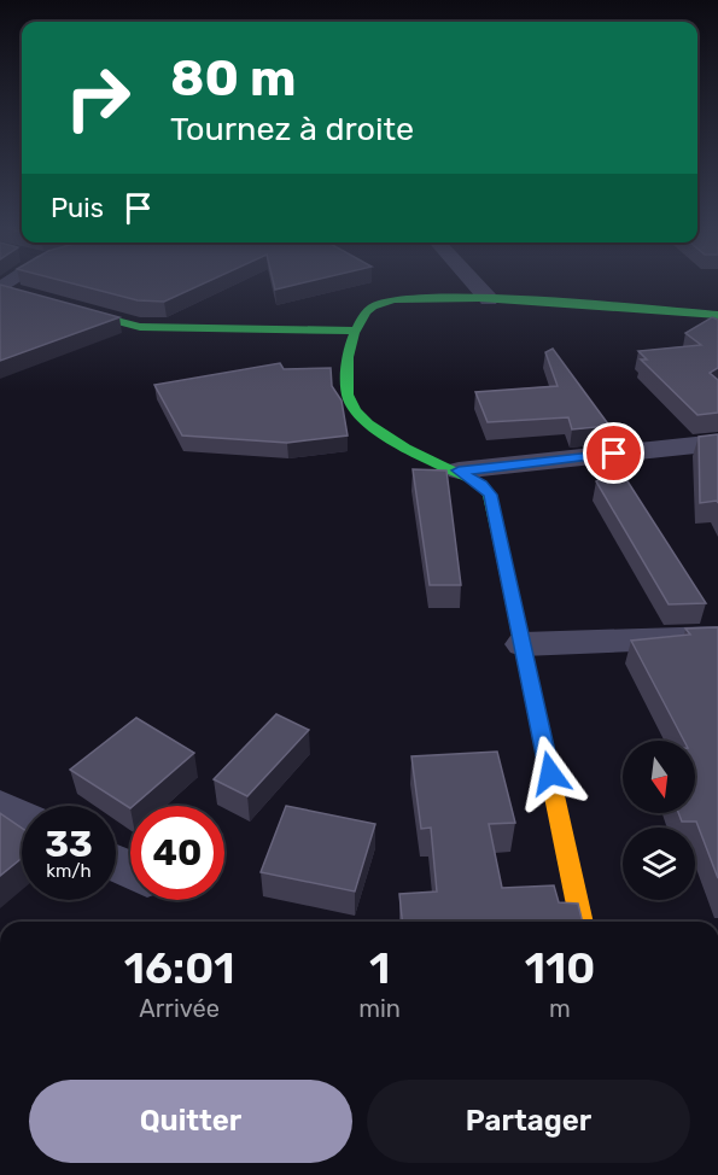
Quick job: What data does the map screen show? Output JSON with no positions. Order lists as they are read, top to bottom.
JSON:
{
  "north": "bottom",
  "page": {
    "turn": ["80 m", "Tournez à droite"],
    "then": "Puis",
    "speed": "33 km/h",
    "limit": "40",
    "eta": [
      "16:01",
      "Arrivée",
      "1",
      "min",
      "110",
      "m"
    ],
    "buttons": ["Quitter", "Partager"]
  }
}
